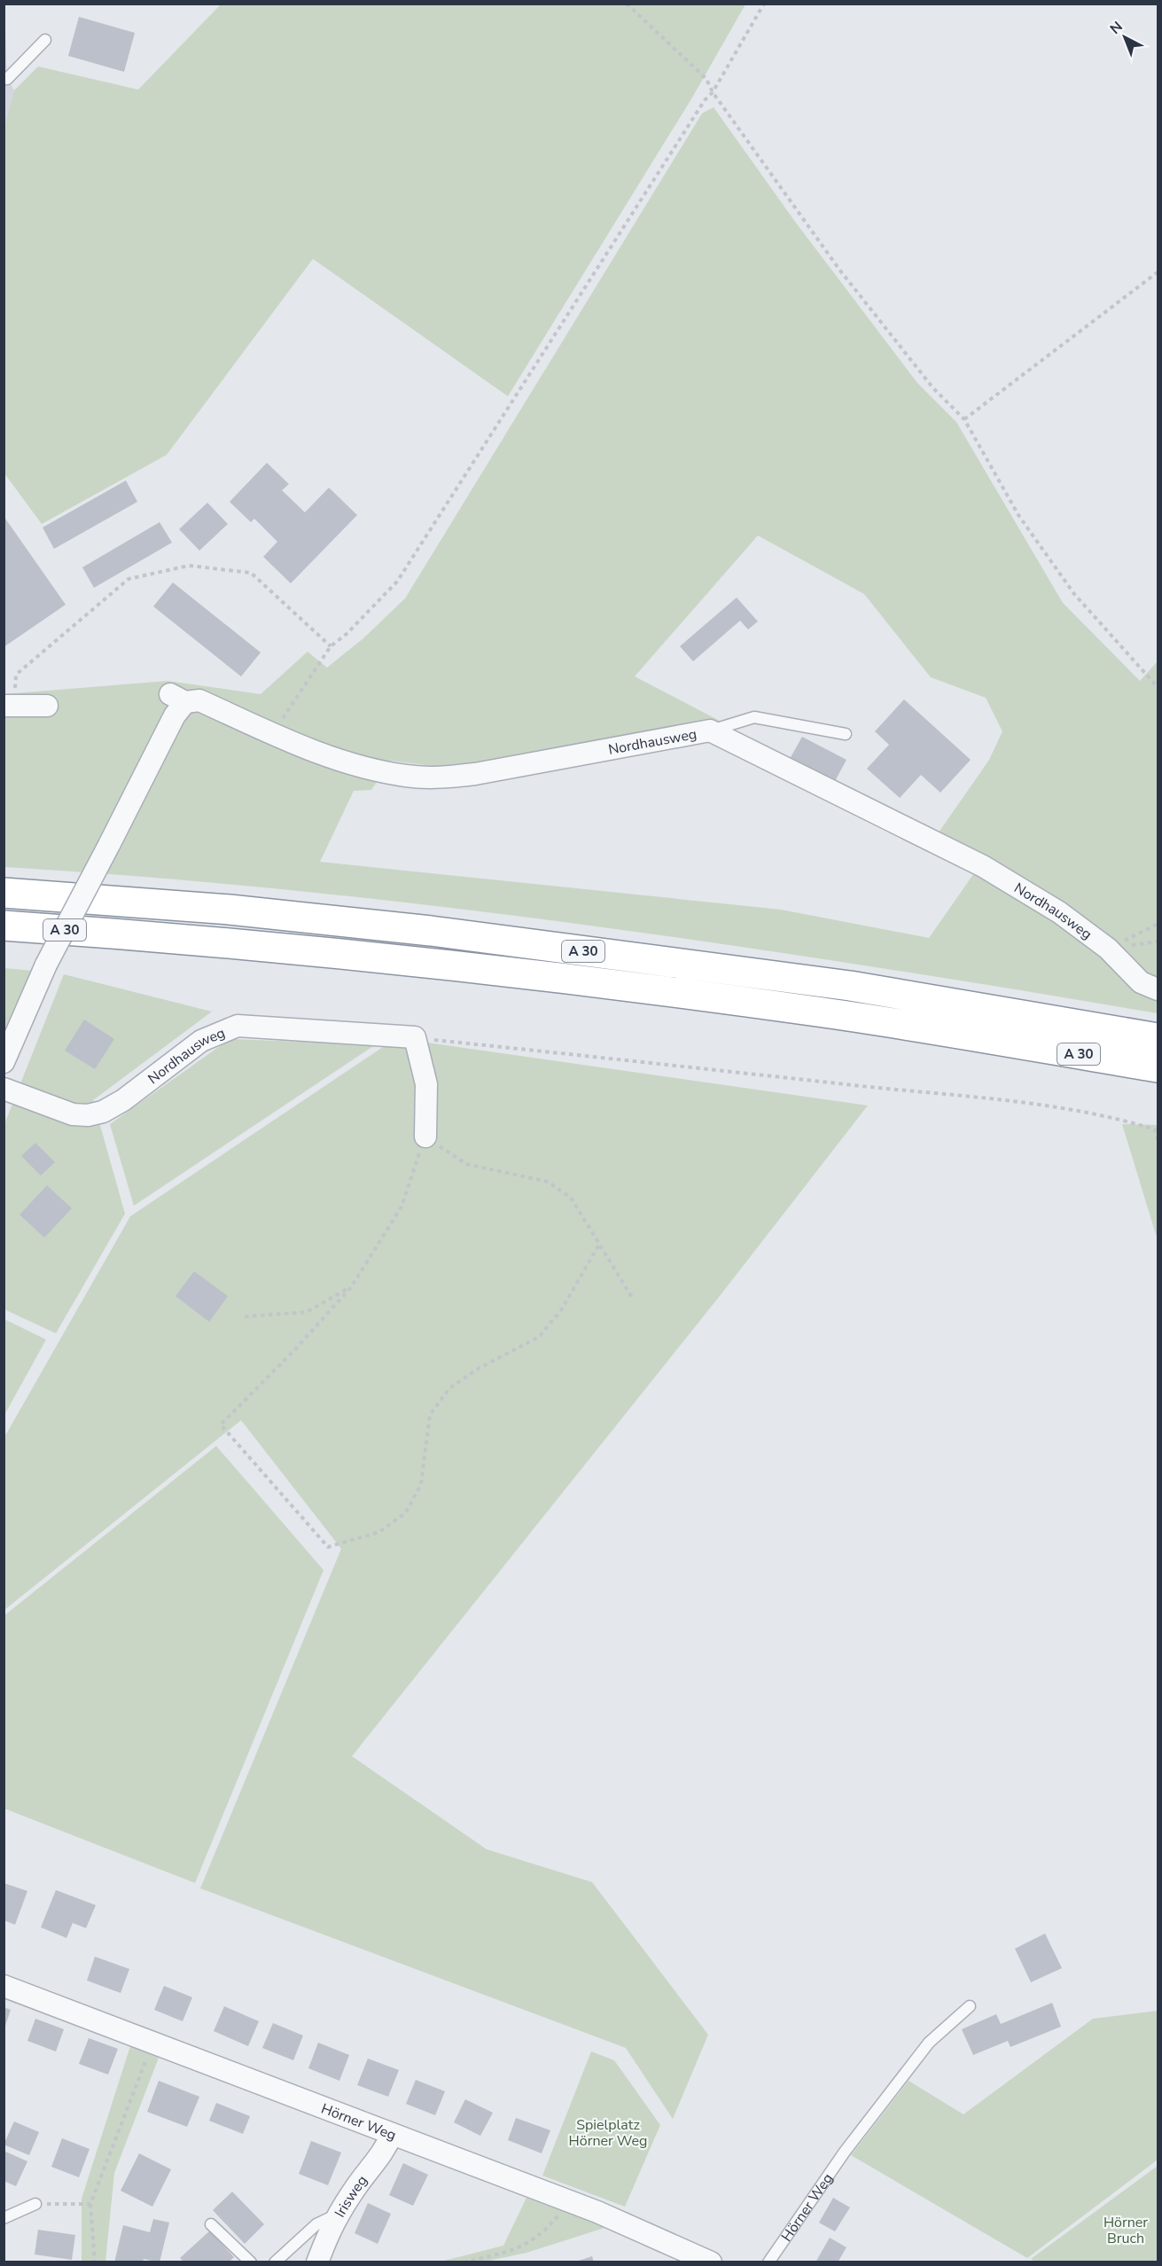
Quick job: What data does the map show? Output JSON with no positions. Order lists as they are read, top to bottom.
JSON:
{
  "streets": {
    "highway": ["A 30"],
    "street": ["Nordhausweg", "Hörner Weg", "Irisweg"]
  },
  "crossings": [
    ["Hörner Weg", "Irisweg"]
  ],
  "parks": ["Spielplatz Hörner Weg", "Hörner Bruch"],
  "north": "top left"
}
